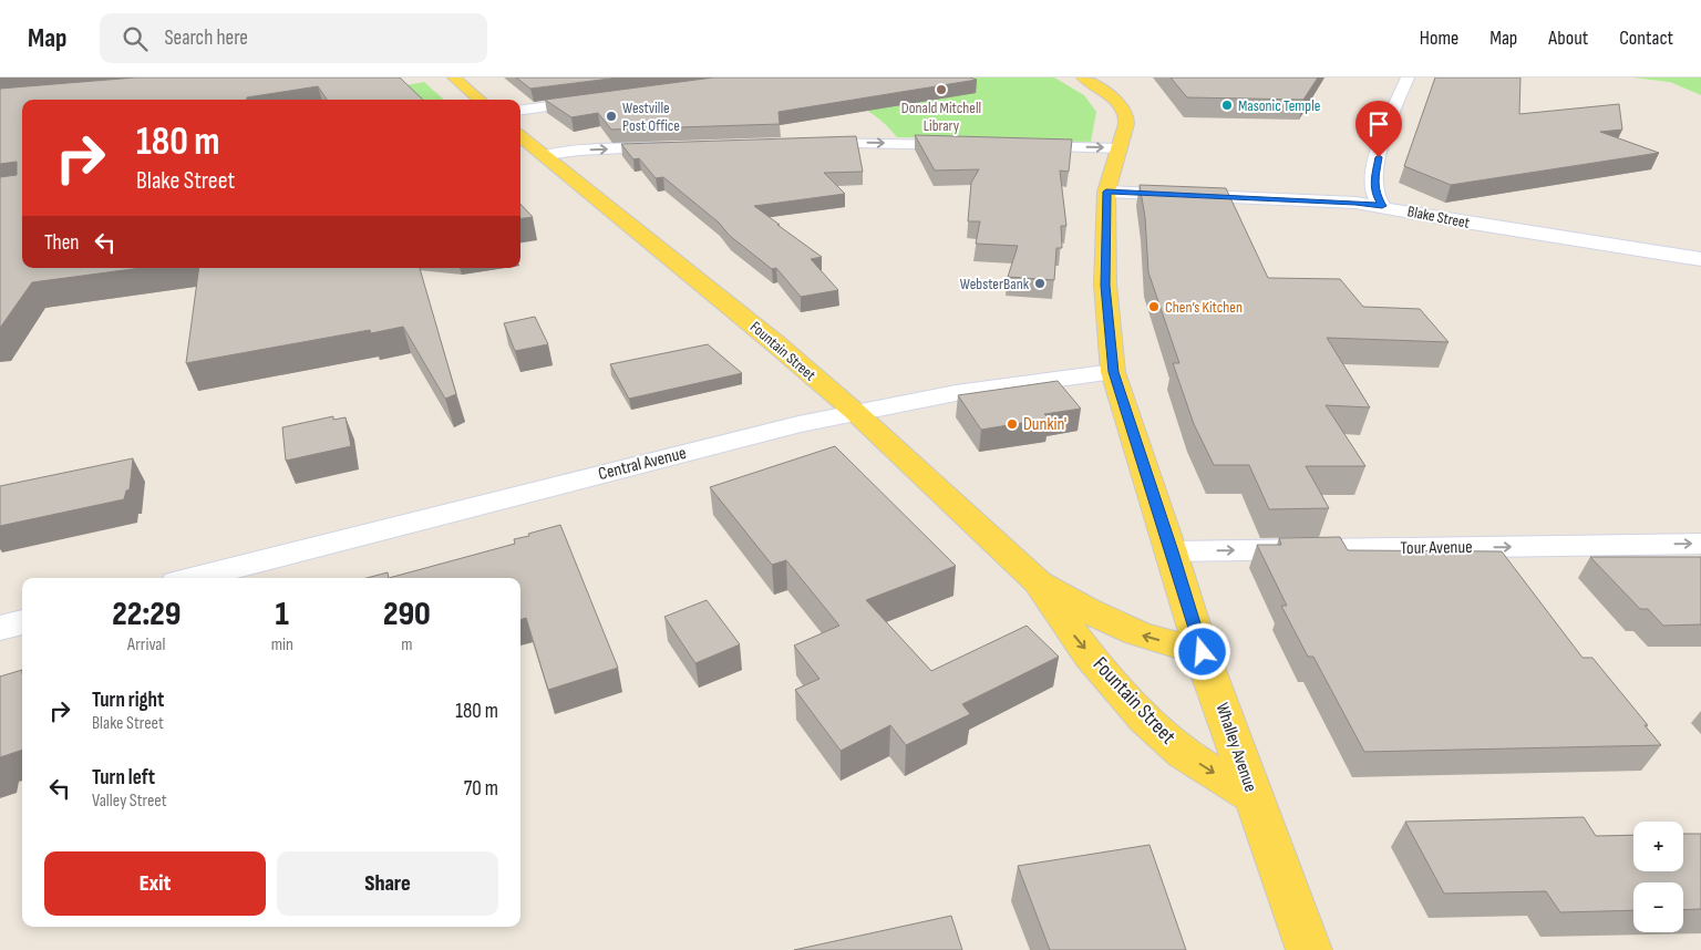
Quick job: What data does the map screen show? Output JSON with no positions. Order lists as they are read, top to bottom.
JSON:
{
  "streets": {
    "main road": ["Fountain Street", "Whalley Avenue"],
    "street": ["Blake Street", "Central Avenue", "Tour Avenue"]
  },
  "crossings": [
    ["Blake Street", "Whalley Avenue"],
    ["Fountain Street", "Central Avenue"],
    ["Fountain Street", "Whalley Avenue"],
    ["Central Avenue", "Whalley Avenue"],
    ["Tour Avenue", "Whalley Avenue"]
  ],
  "one_way": ["Tour Avenue"],
  "places": [
    "Donald Mitchell Library",
    "Masonic Temple",
    "Westville Post Office",
    "WebsterBank",
    "Chen’s Kitchen",
    "Dunkin'"
  ],
  "page": {
    "header": "Map",
    "search": "Search here",
    "nav": [
      "Home",
      "Map",
      "About",
      "Contact"
    ],
    "turn": ["180 m", "Blake Street"],
    "then": "Then",
    "eta": [
      "22:29",
      "Arrival",
      "1",
      "min",
      "290",
      "m"
    ],
    "list": [
      {
        "name": "Turn right",
        "note": "Blake Street",
        "value": "180 m"
      },
      {
        "name": "Turn left",
        "note": "Valley Street",
        "value": "70 m"
      }
    ],
    "map_buttons": ["+", "−"],
    "buttons": ["Exit", "Share"]
  }
}
